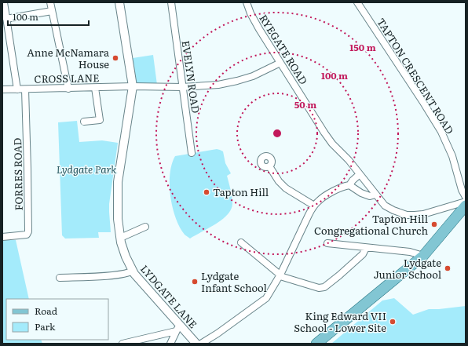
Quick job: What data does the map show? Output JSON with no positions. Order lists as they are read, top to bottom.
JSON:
{
  "streets": {
    "street": [
      "RYEGATE ROAD",
      "TAPTON CRESCENT ROAD",
      "EVELYN ROAD",
      "CROSS LANE",
      "FORRES ROAD",
      "LYDGATE LANE"
    ]
  },
  "crossings": [
    ["RYEGATE ROAD", "CROSS LANE"],
    ["EVELYN ROAD", "CROSS LANE"],
    ["CROSS LANE", "FORRES ROAD"],
    ["CROSS LANE", "LYDGATE LANE"]
  ],
  "parks": ["Lydgate Park"],
  "places": [
    "Anne McNamara House",
    "Tapton Hill",
    "Tapton Hill Congregational Church",
    "Lydgate Junior School",
    "Lydgate Infant School",
    "King Edward VII School - Lower Site"
  ],
  "legend": ["Road", "Park"],
  "scale_bar": "100 m",
  "rings": ["150 m", "100 m", "50 m"]
}
